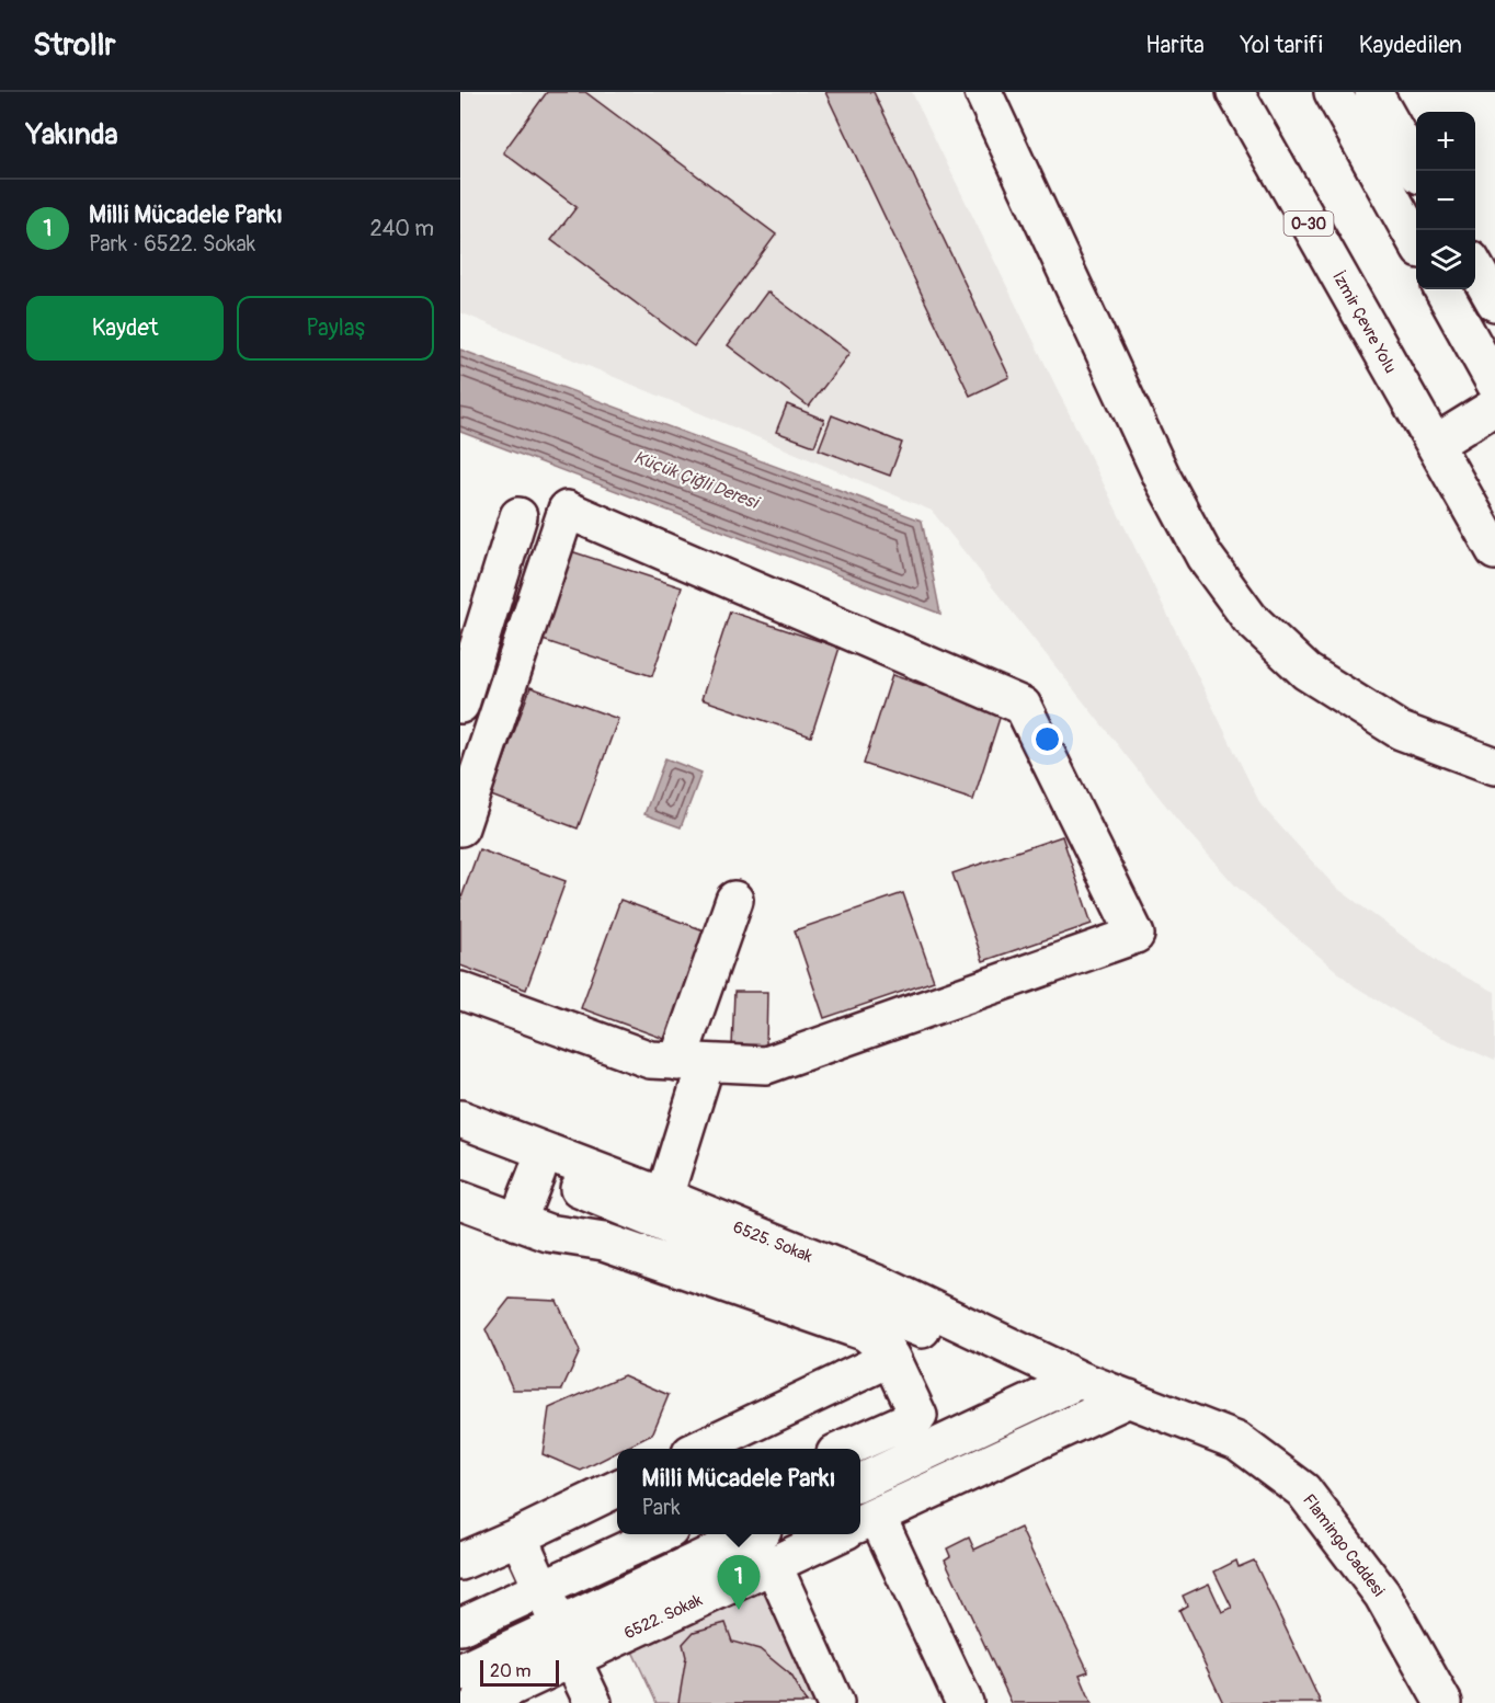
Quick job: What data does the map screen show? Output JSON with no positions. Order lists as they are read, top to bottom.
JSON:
{
  "streets": {
    "main road": [
      "O-30",
      "İzmir Çevre Yolu",
      "6525. Sokak",
      "Flamingo Caddesi",
      "6522. Sokak"
    ]
  },
  "crossings": [
    ["6525. Sokak", "Flamingo Caddesi"],
    ["6525. Sokak", "6522. Sokak"],
    ["Flamingo Caddesi", "6522. Sokak"]
  ],
  "water": ["Küçük Çiğli Deresi"],
  "scale_bar": "20 m",
  "page": {
    "header": "Strollr",
    "nav": ["Harita", "Yol tarifi", "Kaydedilen"],
    "heading": "Yakında",
    "map_buttons": ["+", "−"],
    "list": [
      {
        "mark": "1",
        "name": "Milli Mücadele Parkı",
        "note": "Park · 6522. Sokak",
        "value": "240 m"
      }
    ],
    "buttons": ["Kaydet", "Paylaş"],
    "popup": ["Milli Mücadele Parkı", "Park"],
    "pins": "1",
    "scale": "20 m"
  }
}
